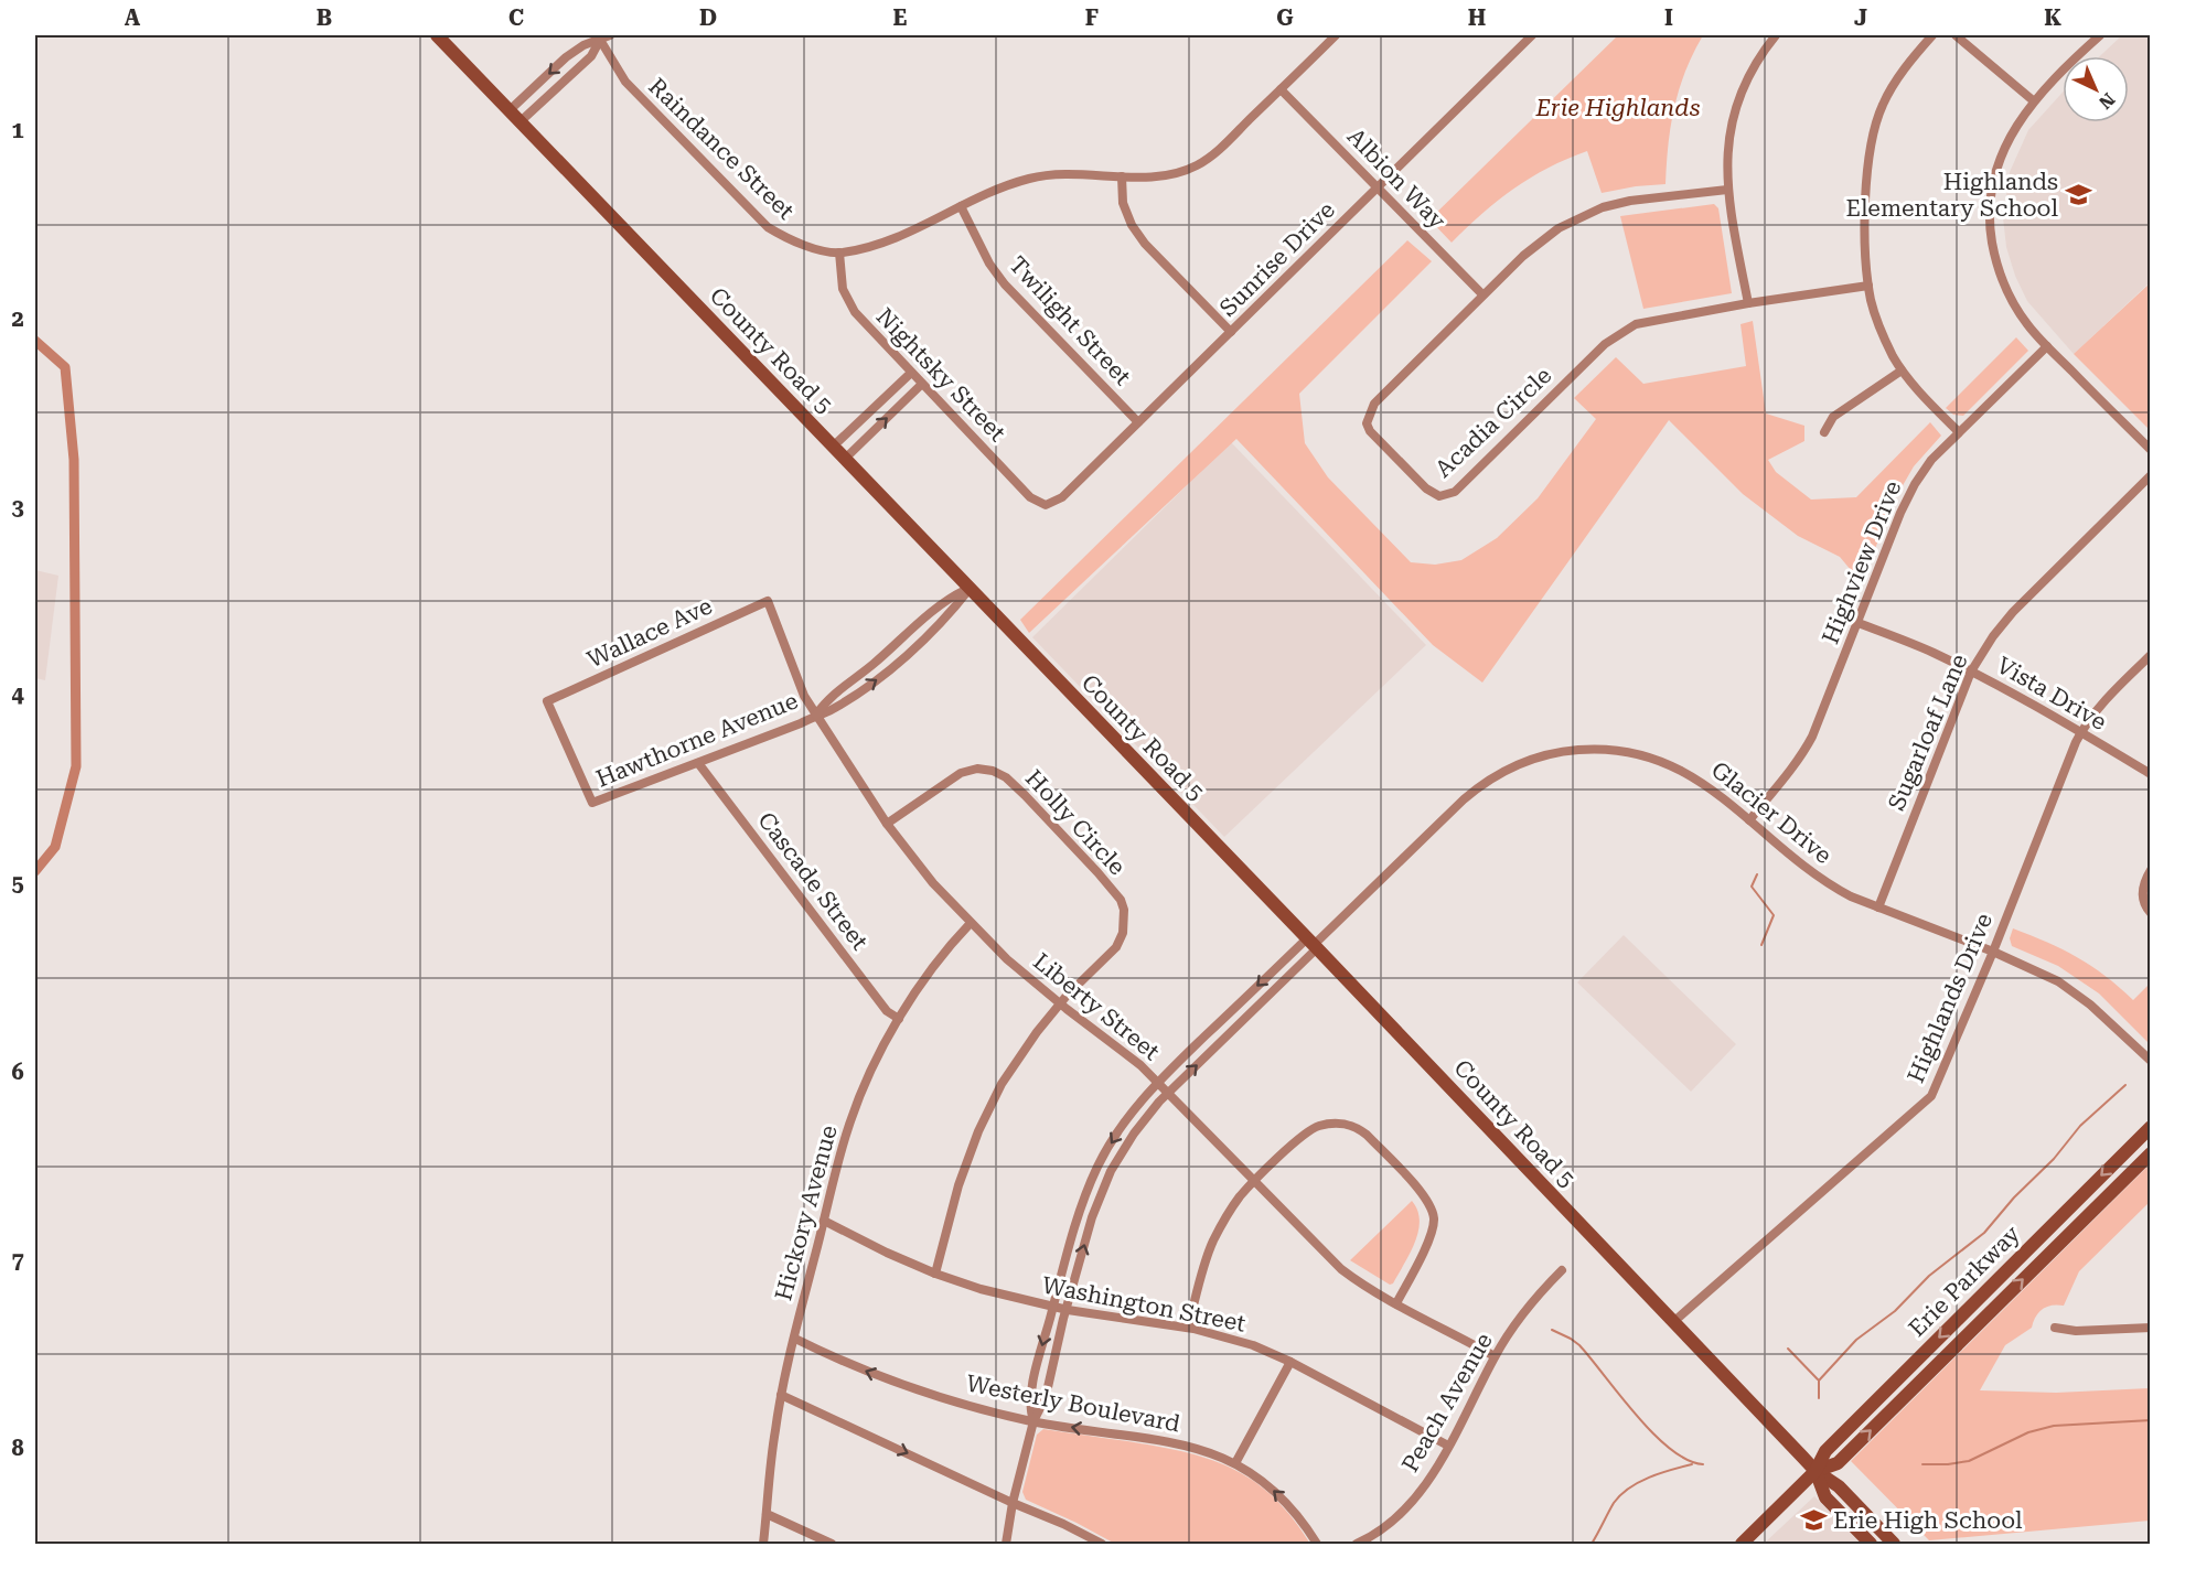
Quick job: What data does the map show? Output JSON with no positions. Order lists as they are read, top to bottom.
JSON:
{
  "streets": {
    "street": [
      "Raindance Street",
      "Albion Way",
      "Sunrise Drive",
      "Twilight Street",
      "County Road 5",
      "Nightsky Street",
      "Acadia Circle",
      "Highview Drive",
      "Wallace Ave",
      "Vista Drive",
      "Sugarloaf Lane",
      "Hawthorne Avenue",
      "Glacier Drive",
      "Holly Circle",
      "Cascade Street",
      "Highlands Drive",
      "Liberty Street",
      "Hickory Avenue",
      "Erie Parkway",
      "Washington Street",
      "Peach Avenue",
      "Westerly Boulevard"
    ]
  },
  "crossings": [
    ["Raindance Street", "Nightsky Street"],
    ["Albion Way", "Sunrise Drive"],
    ["Albion Way", "Acadia Circle"],
    ["Sunrise Drive", "Twilight Street"],
    ["Sunrise Drive", "Nightsky Street"],
    ["County Road 5", "Hawthorne Avenue"],
    ["County Road 5", "Glacier Drive"],
    ["County Road 5", "Highlands Drive"],
    ["County Road 5", "Erie Parkway"],
    ["Highview Drive", "Vista Drive"],
    ["Highview Drive", "Glacier Drive"],
    ["Wallace Ave", "Hawthorne Avenue"],
    ["Wallace Ave", "Liberty Street"],
    ["Vista Drive", "Sugarloaf Lane"],
    ["Vista Drive", "Highlands Drive"],
    ["Sugarloaf Lane", "Glacier Drive"],
    ["Hawthorne Avenue", "Cascade Street"],
    ["Hawthorne Avenue", "Liberty Street"],
    ["Glacier Drive", "Highlands Drive"],
    ["Holly Circle", "Liberty Street"],
    ["Cascade Street", "Hickory Avenue"],
    ["Liberty Street", "Hickory Avenue"],
    ["Liberty Street", "Peach Avenue"],
    ["Hickory Avenue", "Washington Street"],
    ["Hickory Avenue", "Westerly Boulevard"],
    ["Washington Street", "Peach Avenue"]
  ],
  "parks": ["Erie Highlands"],
  "places": {
    "school or university": ["Highlands Elementary School", "Erie High School"]
  },
  "north": "bottom right",
  "grid": {
    "columns": [
      "A",
      "B",
      "C",
      "D",
      "E",
      "F",
      "G",
      "H",
      "I",
      "J",
      "K"
    ],
    "rows": [
      "1",
      "2",
      "3",
      "4",
      "5",
      "6",
      "7",
      "8"
    ]
  }
}
